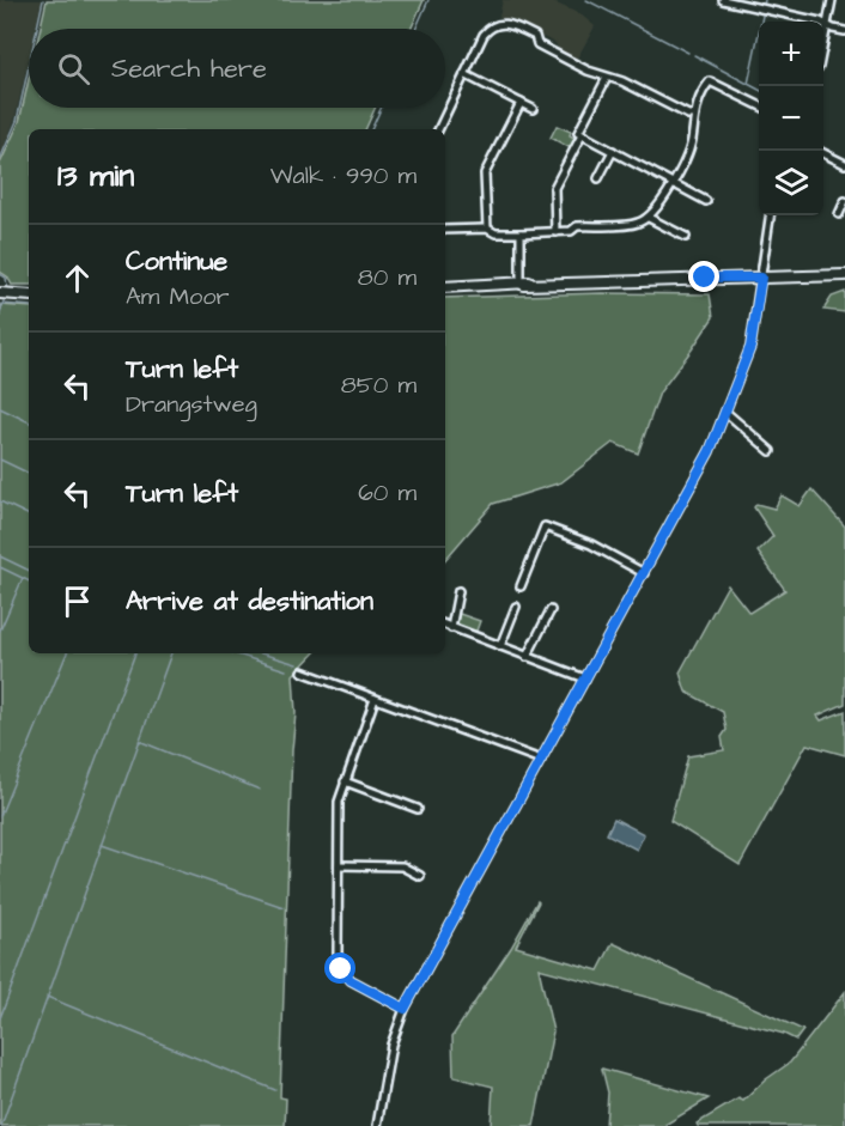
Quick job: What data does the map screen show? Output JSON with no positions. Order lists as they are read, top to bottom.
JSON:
{
  "page": {
    "map_buttons": ["+", "−"],
    "search": "Search here",
    "heading": ["13 min", "Walk · 990 m"],
    "list": [
      ["Continue", "Am Moor", "80 m"],
      ["Turn left", "Drangstweg", "850 m"],
      ["Turn left", "60 m"],
      "Arrive at destination"
    ]
  }
}
